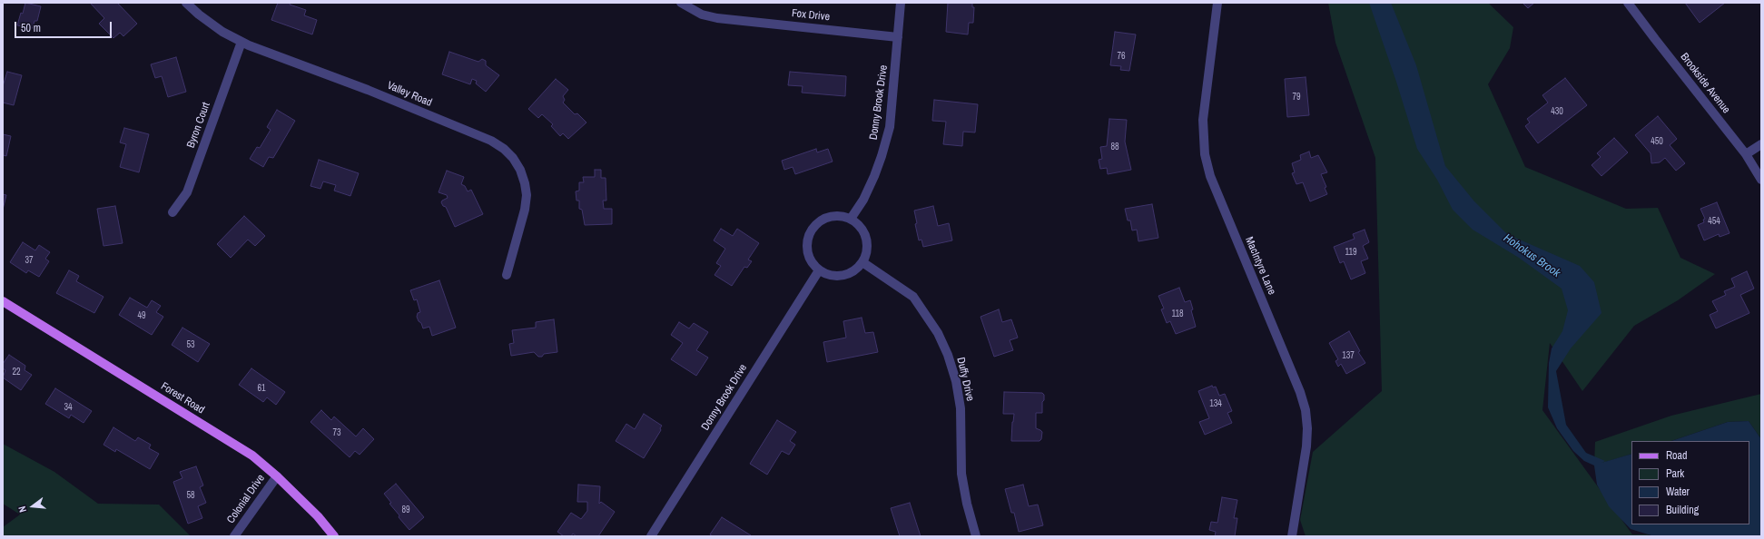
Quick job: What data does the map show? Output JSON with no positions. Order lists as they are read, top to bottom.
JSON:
{
  "streets": {
    "main road": ["Forest Road"],
    "street": [
      "Fox Drive",
      "Brookside Avenue",
      "Valley Road",
      "Donny Brook Drive",
      "Byron Court",
      "MacIntyre Lane",
      "Duffy Drive",
      "Colonial Drive"
    ]
  },
  "crossings": [
    ["Fox Drive", "Donny Brook Drive"],
    ["Valley Road", "Byron Court"],
    ["Donny Brook Drive", "Duffy Drive"],
    ["Forest Road", "Colonial Drive"]
  ],
  "water": ["Hohokus Brook"],
  "house_numbers": [
    "76",
    "79",
    "430",
    "450",
    "88",
    "454",
    "119",
    "37",
    "118",
    "49",
    "53",
    "137",
    "22",
    "61",
    "134",
    "34",
    "73",
    "58",
    "89"
  ],
  "legend": [
    "Road",
    "Park",
    "Water",
    "Building"
  ],
  "scale_bar": "50 m",
  "north": "left"
}
